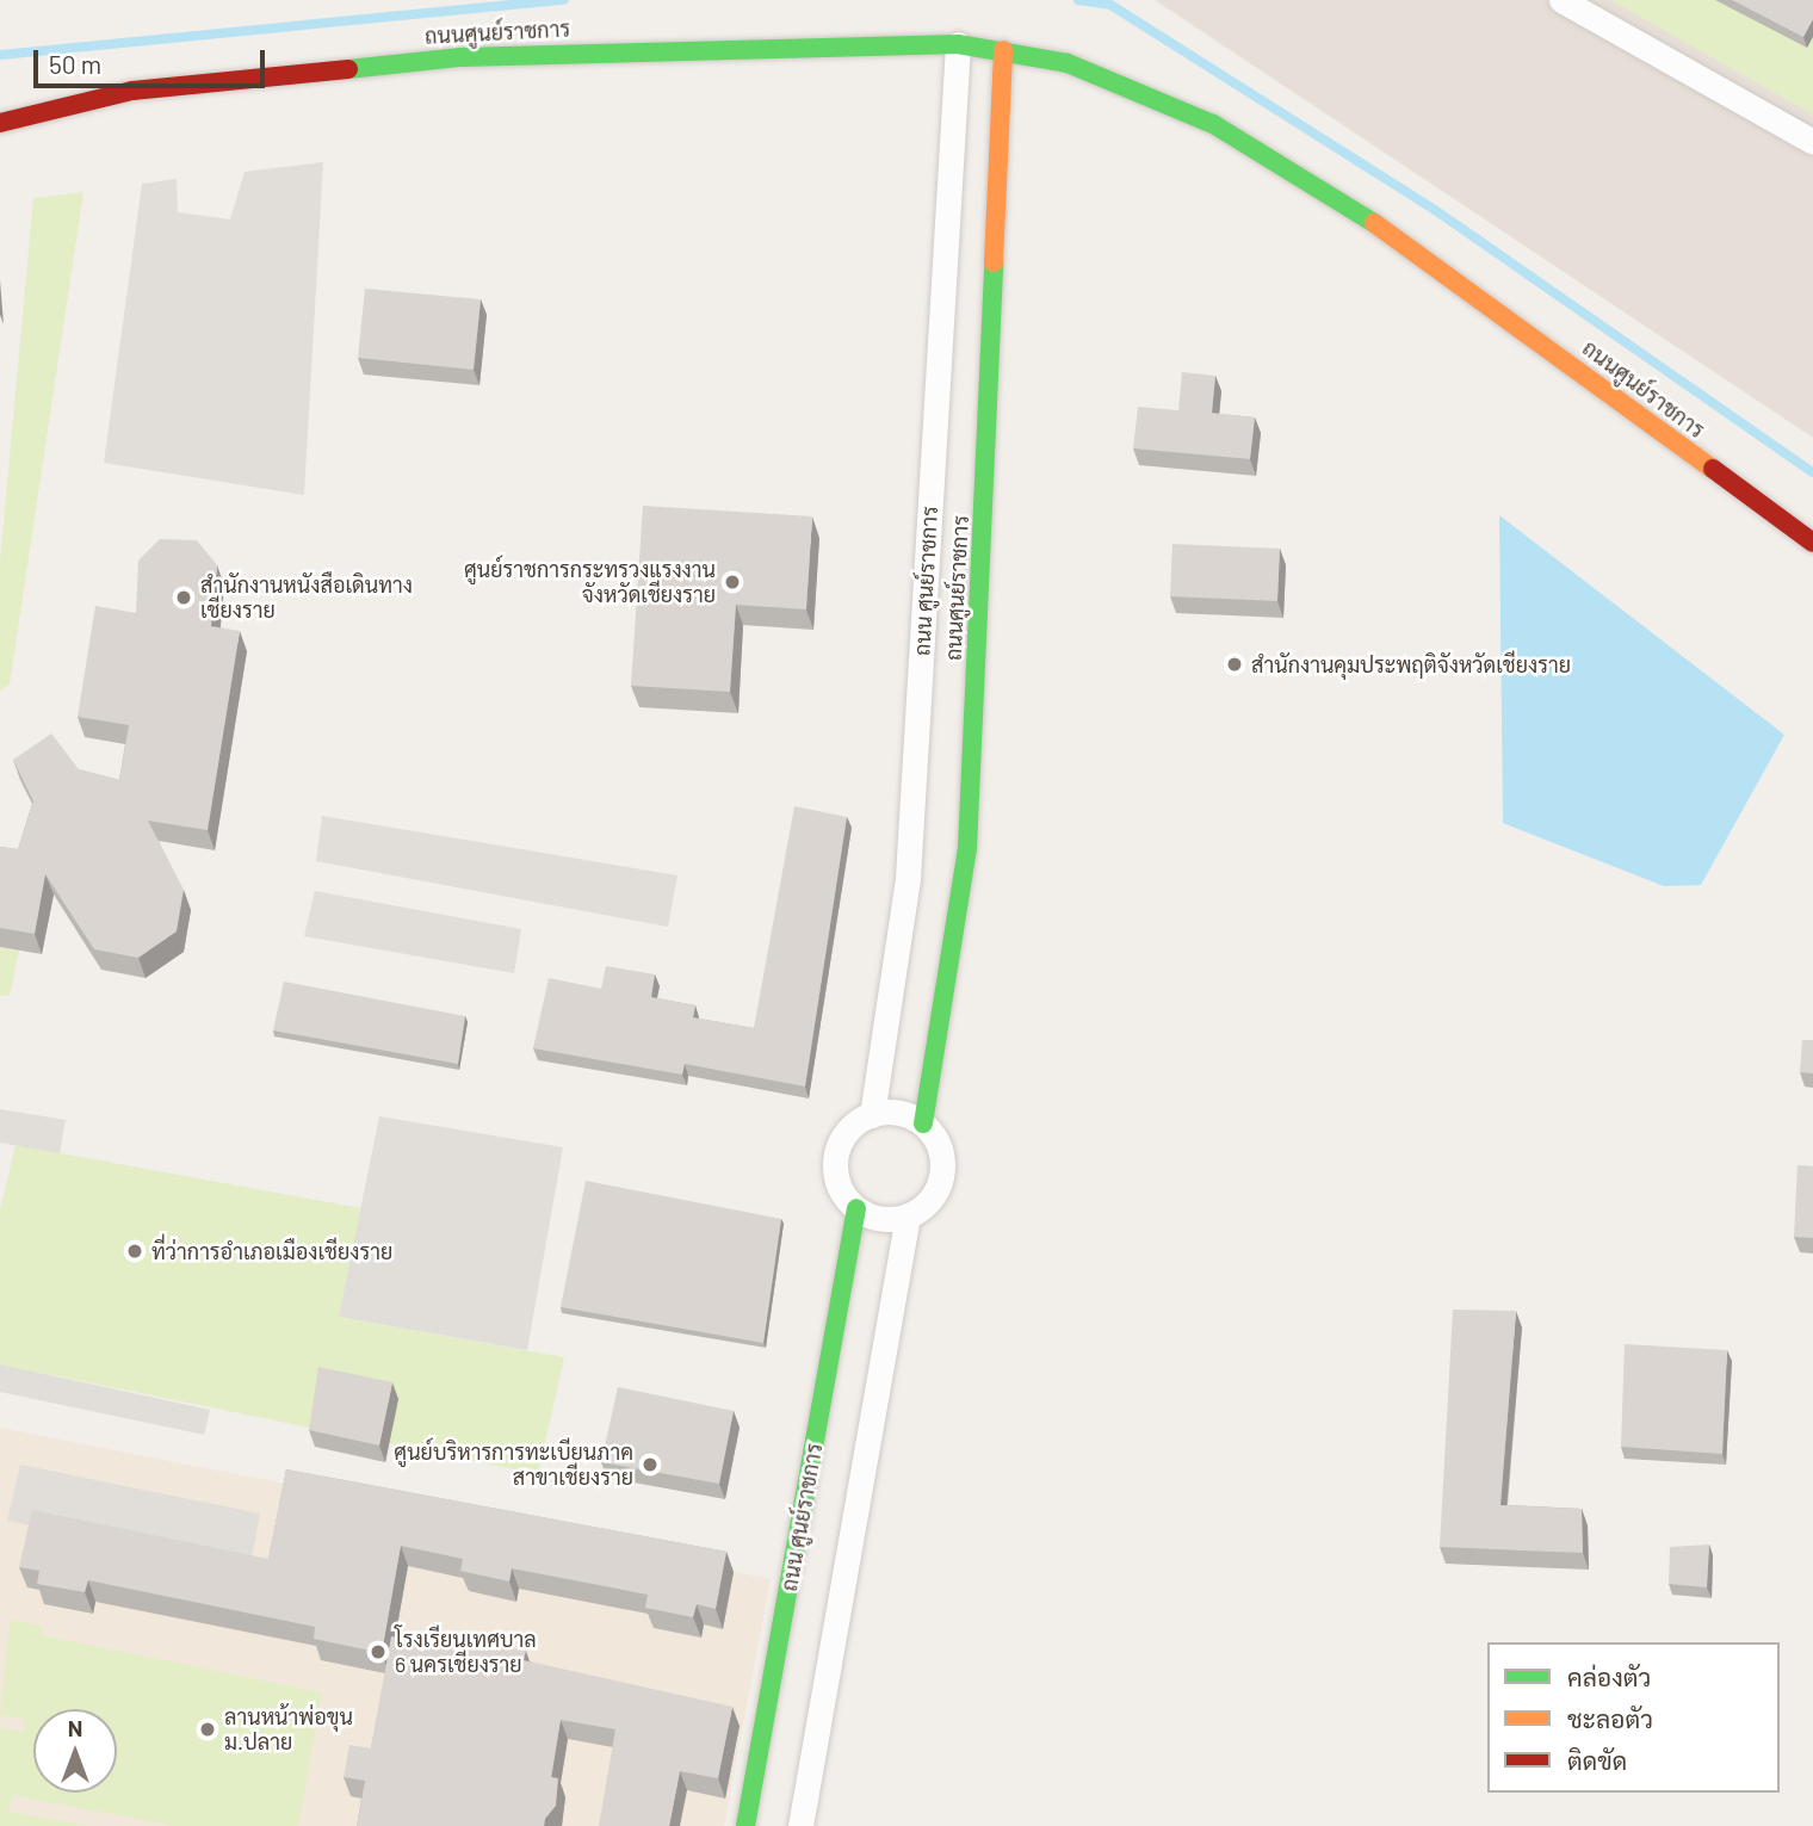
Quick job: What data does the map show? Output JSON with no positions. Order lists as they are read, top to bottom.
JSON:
{
  "streets": {
    "street": ["ถนนศูนย์ราชการ", "ถนน ศูนย์ราชการ"]
  },
  "crossings": [
    ["ถนนศูนย์ราชการ", "ถนน ศูนย์ราชการ"]
  ],
  "places": [
    "ศูนย์ราชการกระทรวงแรงงาน จังหวัดเชียงราย",
    "สำนักงานหนังสือเดินทาง เชียงราย",
    "สำนักงานคุมประพฤติจังหวัดเชียงราย",
    "ที่ว่าการอำเภอเมืองเชียงราย",
    "ศูนย์บริหารการทะเบียนภาค สาขาเชียงราย",
    "โรงเรียนเทศบาล 6 นครเชียงราย",
    "ลานหน้าพ่อขุน ม.ปลาย"
  ],
  "legend": ["คล่องตัว", "ชะลอตัว", "ติดขัด"],
  "scale_bar": "50 m",
  "north": "top"
}
